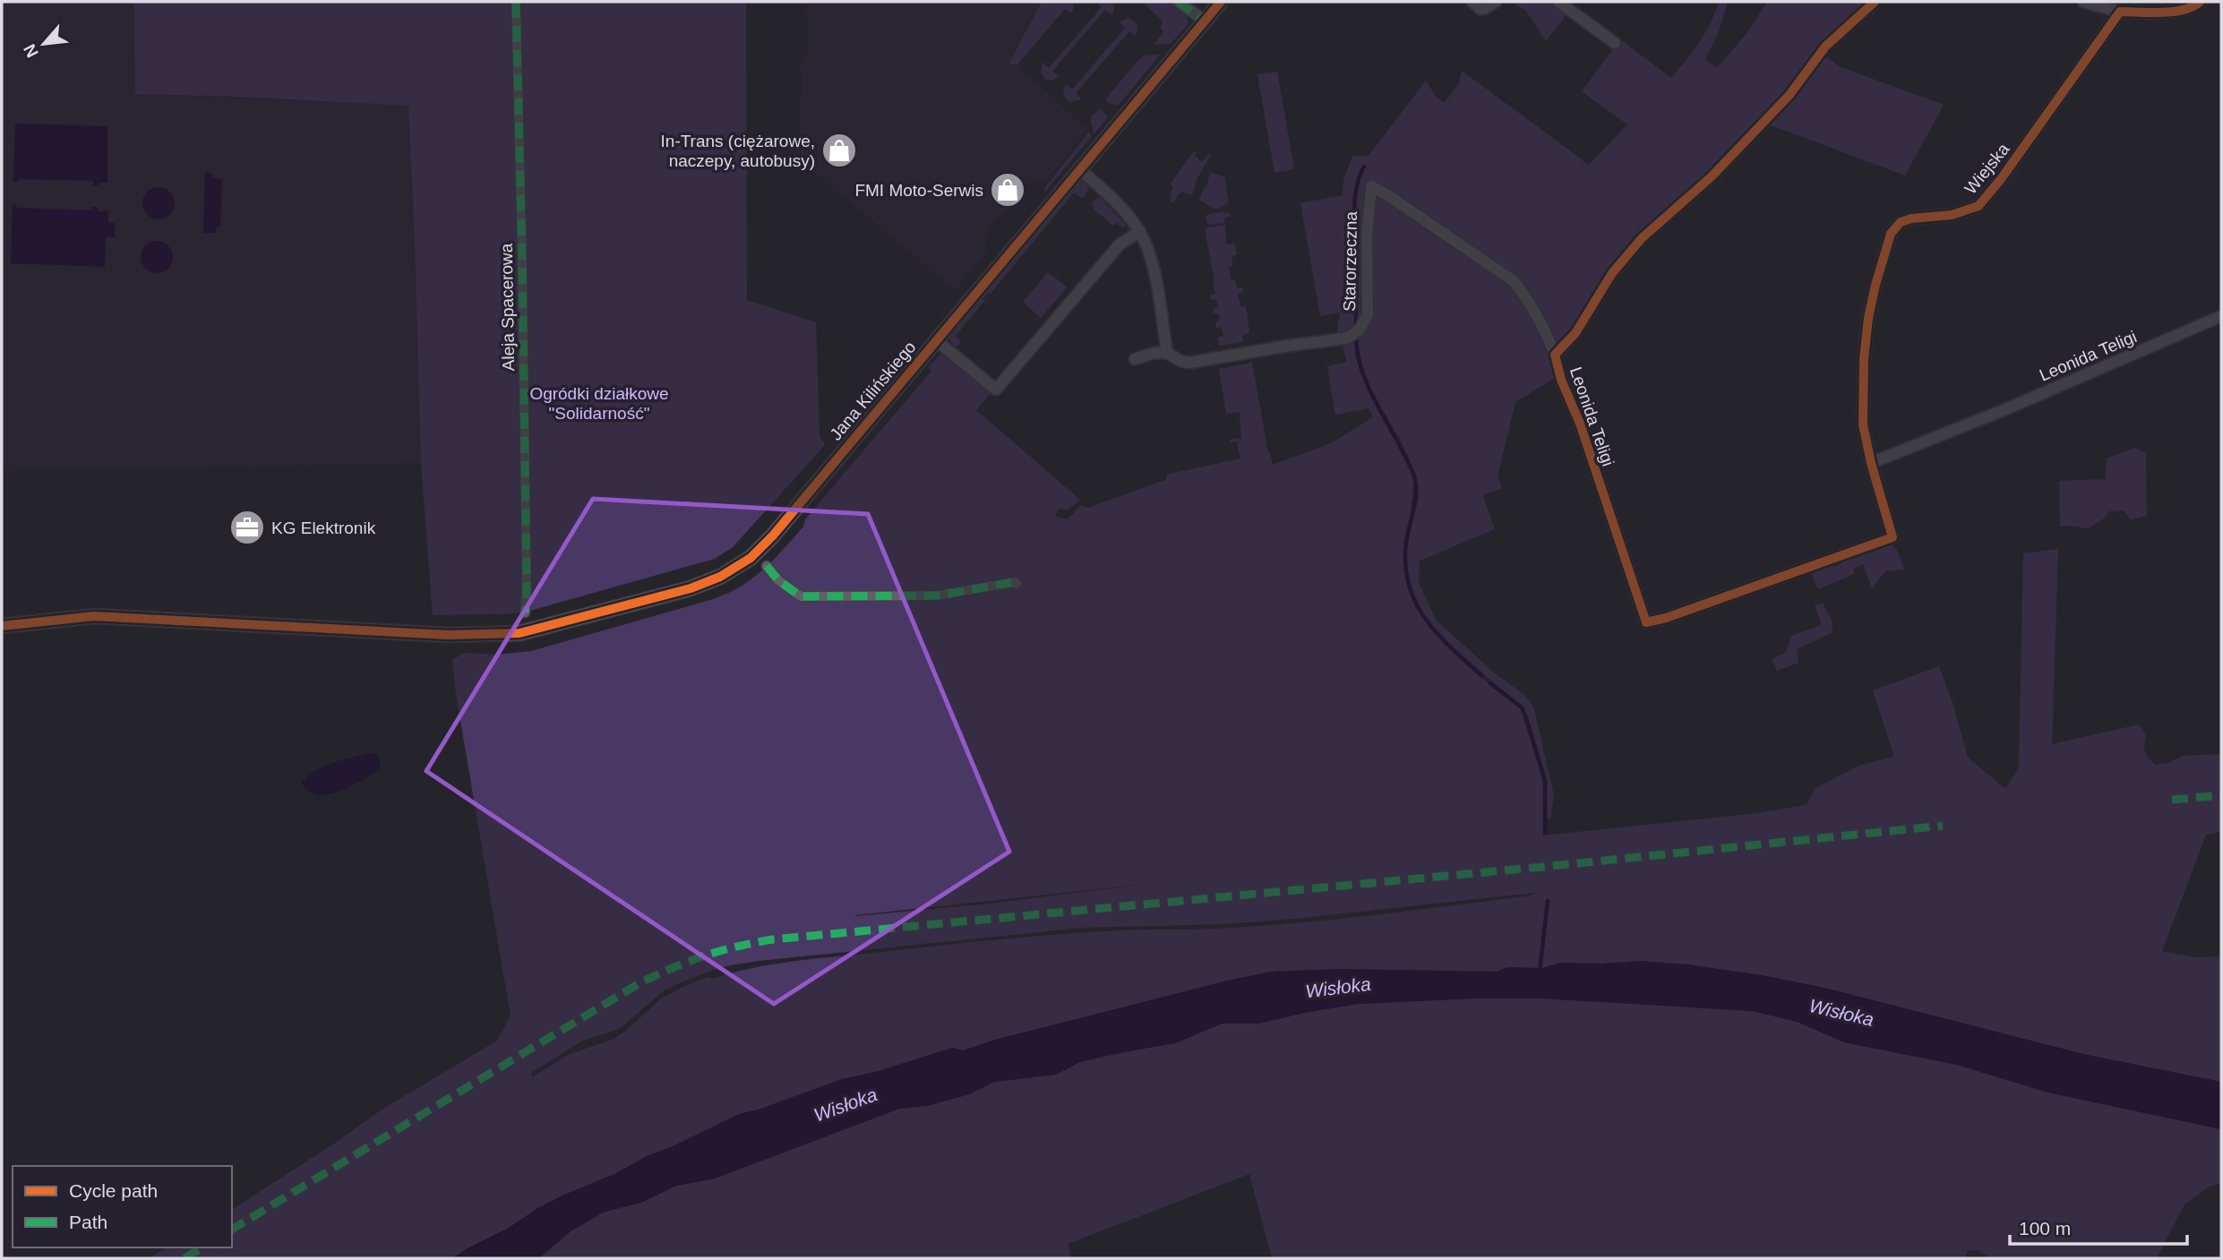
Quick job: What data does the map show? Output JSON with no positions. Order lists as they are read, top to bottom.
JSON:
{
  "streets": {
    "street": [
      "Wiejska",
      "Starorzeczna",
      "Aleja Spacerowa",
      "Leonida Teligi",
      "Jana Kilińskiego"
    ]
  },
  "crossings": [
    ["Wiejska", "Leonida Teligi"],
    ["Starorzeczna", "Leonida Teligi"]
  ],
  "water": ["Wisłoka"],
  "parks": ["Ogródki działkowe \"Solidarność\""],
  "places": {
    "shop": ["In-Trans (ciężarowe, naczepy, autobusy)", "FMI Moto-Serwis"],
    "office": ["KG Elektronik"]
  },
  "legend": ["Cycle path", "Path"],
  "scale_bar": "100 m",
  "north": "bottom left"
}
